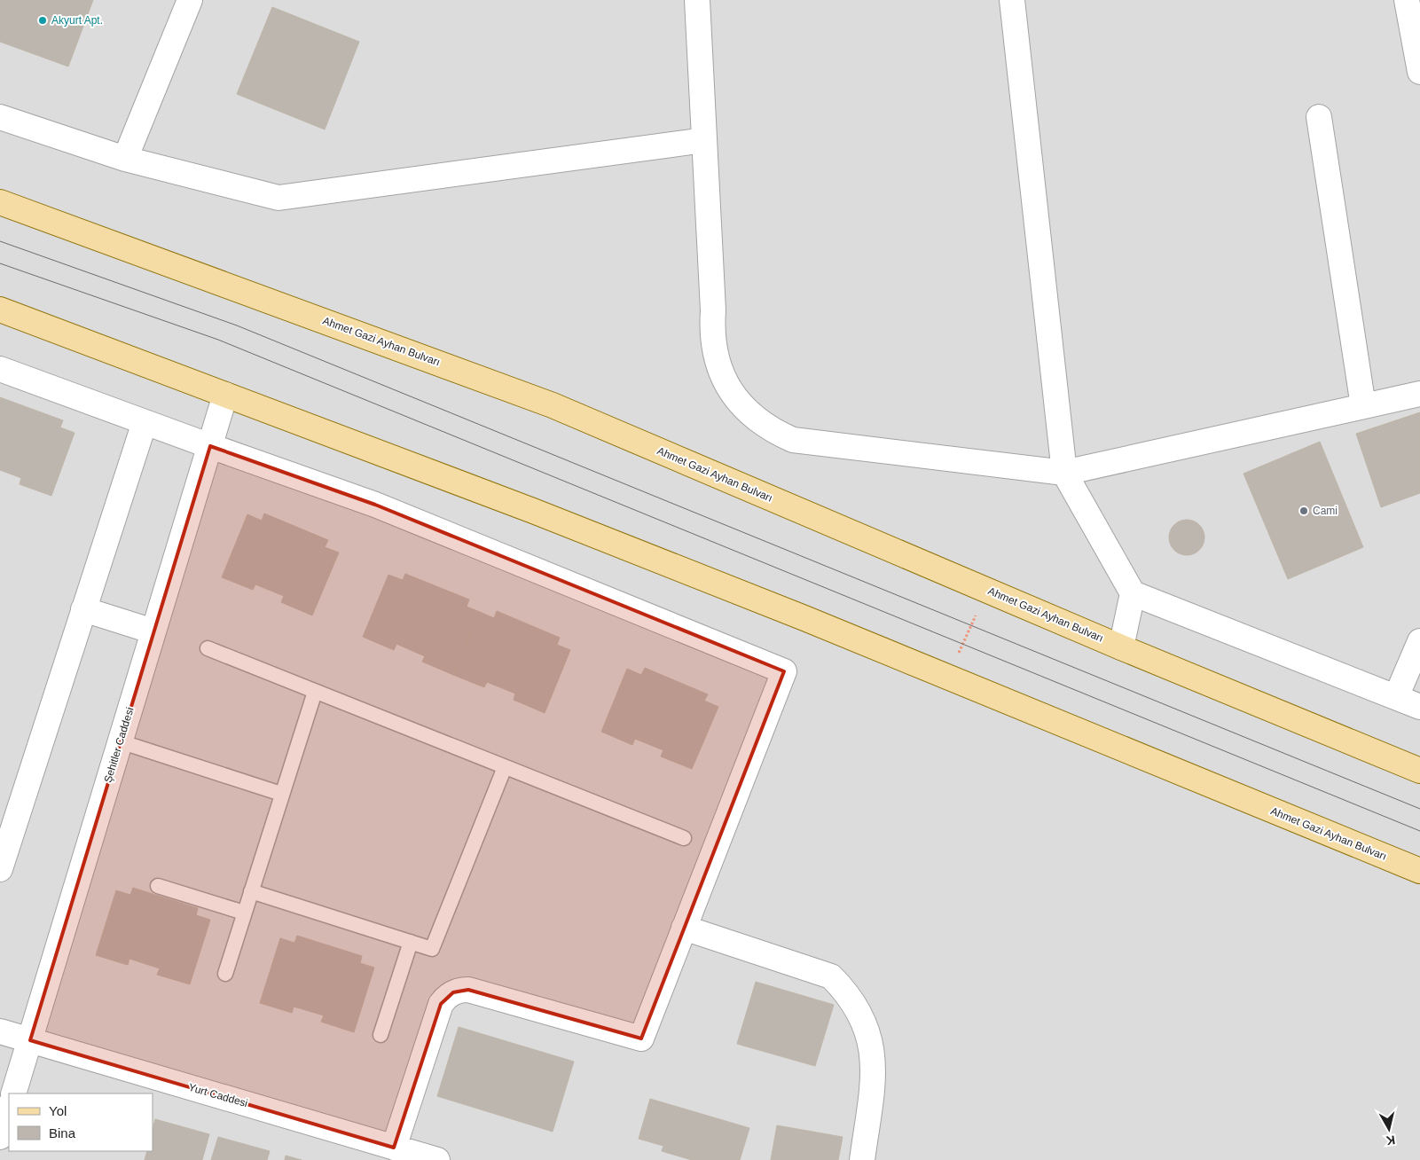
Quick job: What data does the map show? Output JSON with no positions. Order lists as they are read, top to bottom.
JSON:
{
  "streets": {
    "main road": ["Ahmet Gazi Ayhan Bulvarı"],
    "street": ["Şehitler Caddesi", "Yurt Caddesi"]
  },
  "crossings": [
    ["Ahmet Gazi Ayhan Bulvarı", "Şehitler Caddesi"],
    ["Şehitler Caddesi", "Yurt Caddesi"]
  ],
  "places": ["Akyurt Apt.", "Cami"],
  "legend": ["Yol", "Bina"],
  "north": "bottom"
}
